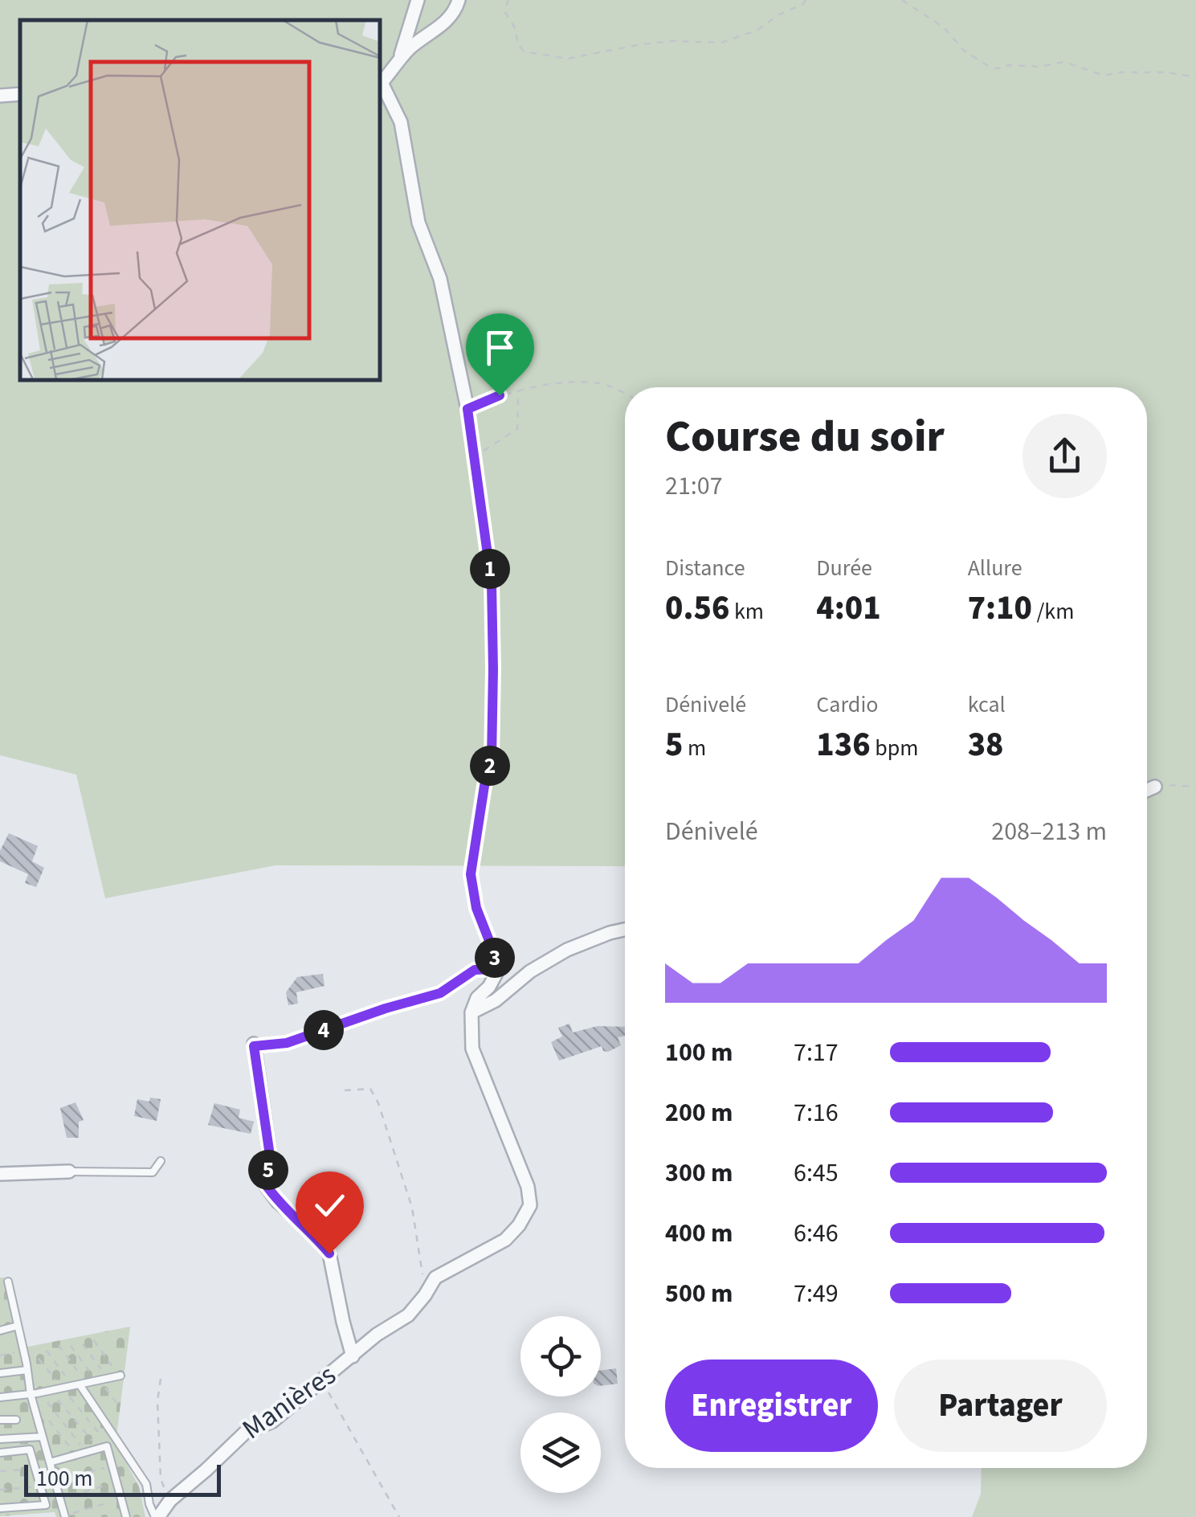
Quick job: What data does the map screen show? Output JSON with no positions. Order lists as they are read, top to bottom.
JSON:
{
  "streets": {
    "street": ["Manières"]
  },
  "scale_bar": "100 m",
  "page": {
    "heading": ["Course du soir", "21:07"],
    "stats": [
      ["Distance", "0.56 km"],
      ["Durée", "4:01"],
      ["Allure", "7:10 /km"],
      ["Dénivelé", "5 m"],
      ["Cardio", "136 bpm"],
      ["kcal", "38"]
    ],
    "pins": [
      "1",
      "2",
      "3",
      "4",
      "5"
    ],
    "chart": ["Dénivelé", "208–213 m"],
    "list": [
      {
        "name": "100 m",
        "note": "7:17"
      },
      {
        "name": "200 m",
        "note": "7:16"
      },
      {
        "name": "300 m",
        "note": "6:45"
      },
      {
        "name": "400 m",
        "note": "6:46"
      },
      {
        "name": "500 m",
        "note": "7:49"
      }
    ],
    "buttons": ["Enregistrer", "Partager"],
    "scale": "100 m"
  }
}
